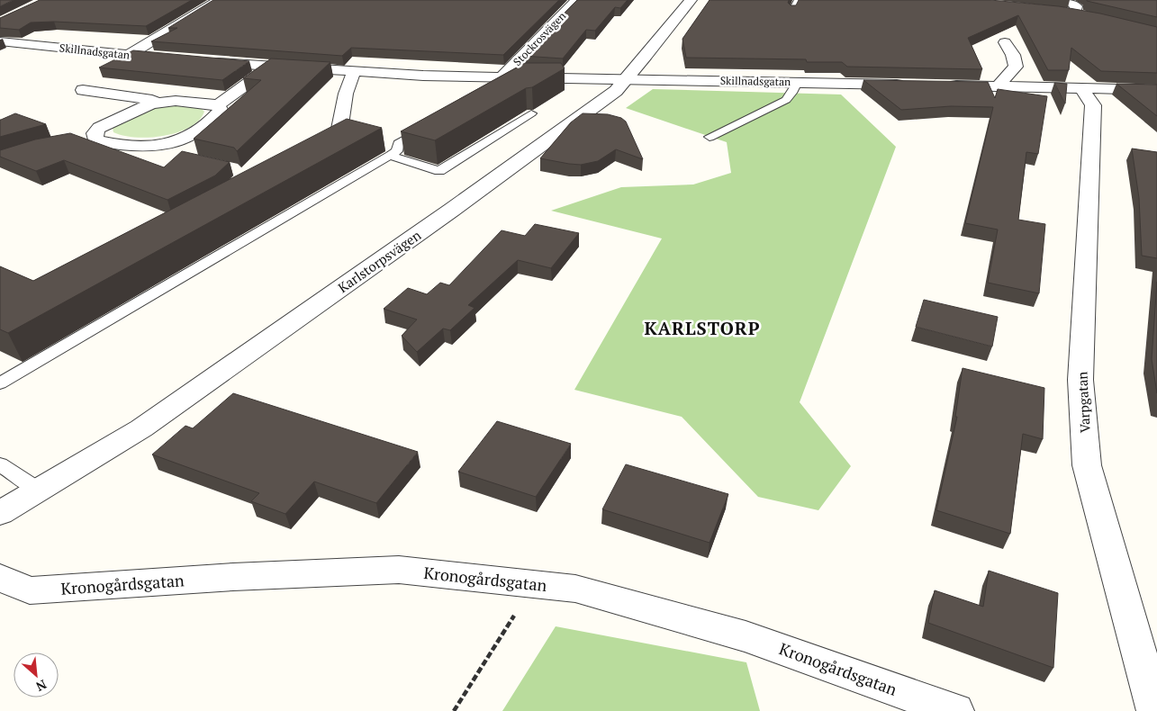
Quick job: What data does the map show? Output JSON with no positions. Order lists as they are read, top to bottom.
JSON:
{
  "streets": {
    "street": [
      "Stockrosvägen",
      "Skillnadsgatan",
      "Karlstorpsvägen",
      "Varpgatan",
      "Kronogårdsgatan"
    ]
  },
  "crossings": [
    ["Stockrosvägen", "Skillnadsgatan"],
    ["Skillnadsgatan", "Karlstorpsvägen"]
  ],
  "districts": ["KARLSTORP"],
  "north": "bottom right"
}
